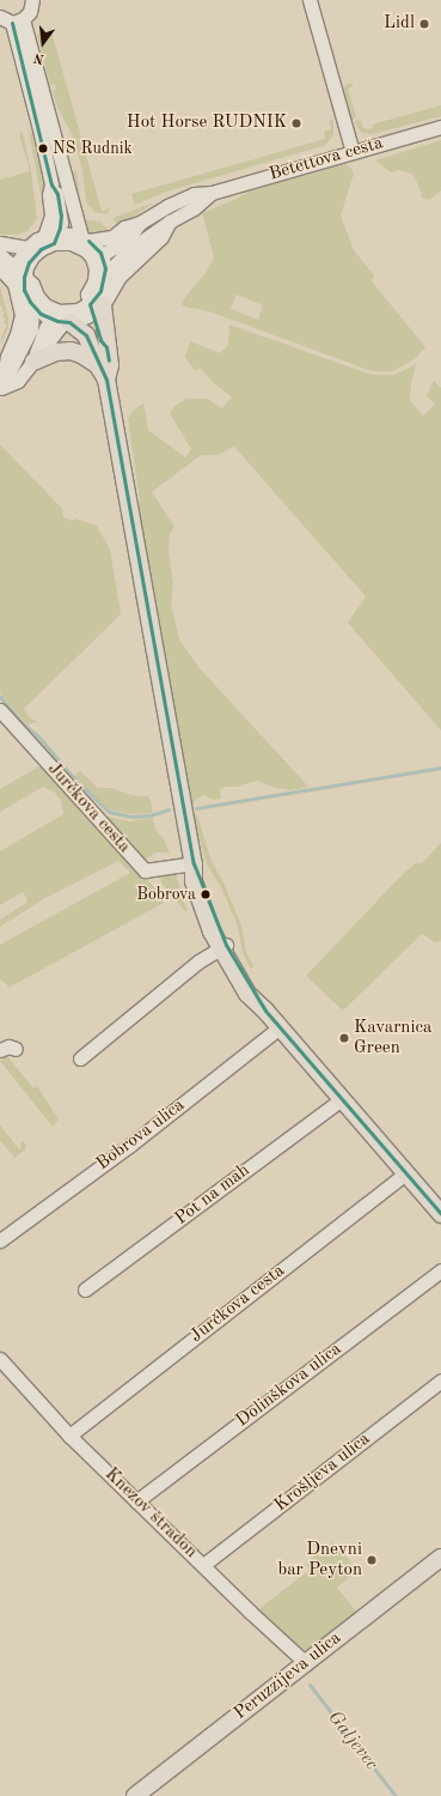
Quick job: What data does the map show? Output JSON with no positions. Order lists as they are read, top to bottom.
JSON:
{
  "streets": {
    "main road": ["Peruzzijeva ulica"],
    "street": [
      "Betettova cesta",
      "Jurčkova cesta",
      "Bobrova ulica",
      "Pot na mah",
      "Dolinškova ulica",
      "Krošljeva ulica",
      "Knezov štradon"
    ]
  },
  "crossings": [
    ["Jurčkova cesta", "Knezov štradon"],
    ["Dolinškova ulica", "Knezov štradon"],
    ["Krošljeva ulica", "Knezov štradon"],
    ["Knezov štradon", "Peruzzijeva ulica"]
  ],
  "water": ["Galjevec"],
  "places": [
    "Lidl",
    "Hot Horse RUDNIK",
    "NS Rudnik",
    "Bobrova",
    "Kavarnica Green",
    "Dnevni bar Peyton"
  ],
  "north": "bottom"
}
